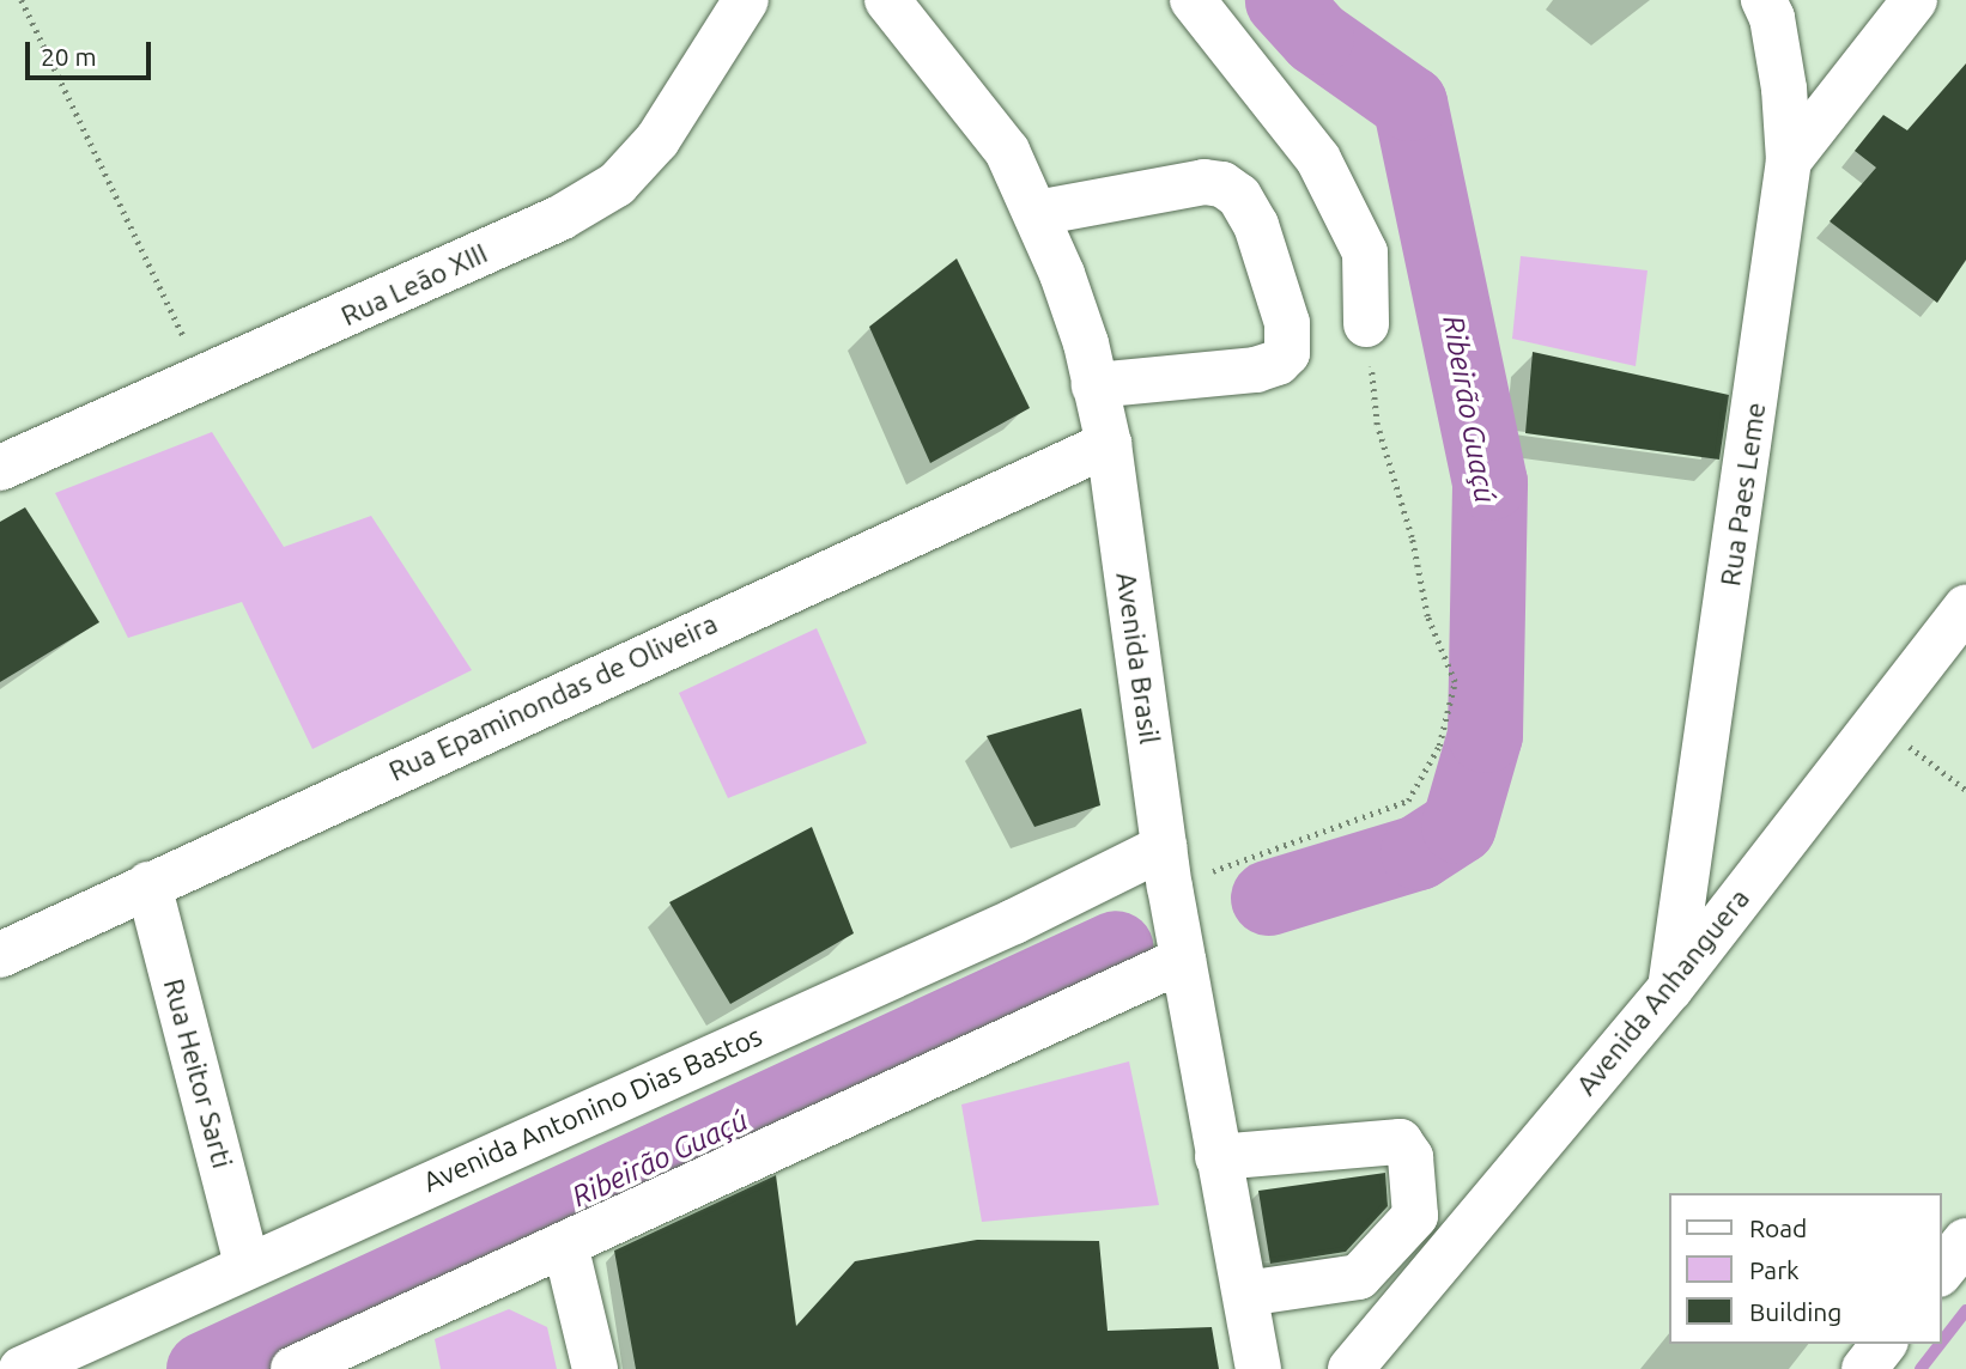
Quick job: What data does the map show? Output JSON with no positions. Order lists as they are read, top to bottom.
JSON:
{
  "streets": {
    "street": [
      "Rua Leão XIII",
      "Rua Paes Leme",
      "Avenida Brasil",
      "Rua Epaminondas de Oliveira",
      "Avenida Anhanguera",
      "Rua Heitor Sarti",
      "Avenida Antonino Dias Bastos"
    ]
  },
  "crossings": [
    ["Rua Paes Leme", "Avenida Anhanguera"],
    ["Avenida Brasil", "Rua Epaminondas de Oliveira"],
    ["Avenida Brasil", "Avenida Antonino Dias Bastos"],
    ["Rua Epaminondas de Oliveira", "Rua Heitor Sarti"],
    ["Rua Heitor Sarti", "Avenida Antonino Dias Bastos"]
  ],
  "water": ["Ribeirão Guaçú"],
  "legend": ["Road", "Park", "Building"],
  "scale_bar": "20 m"
}
